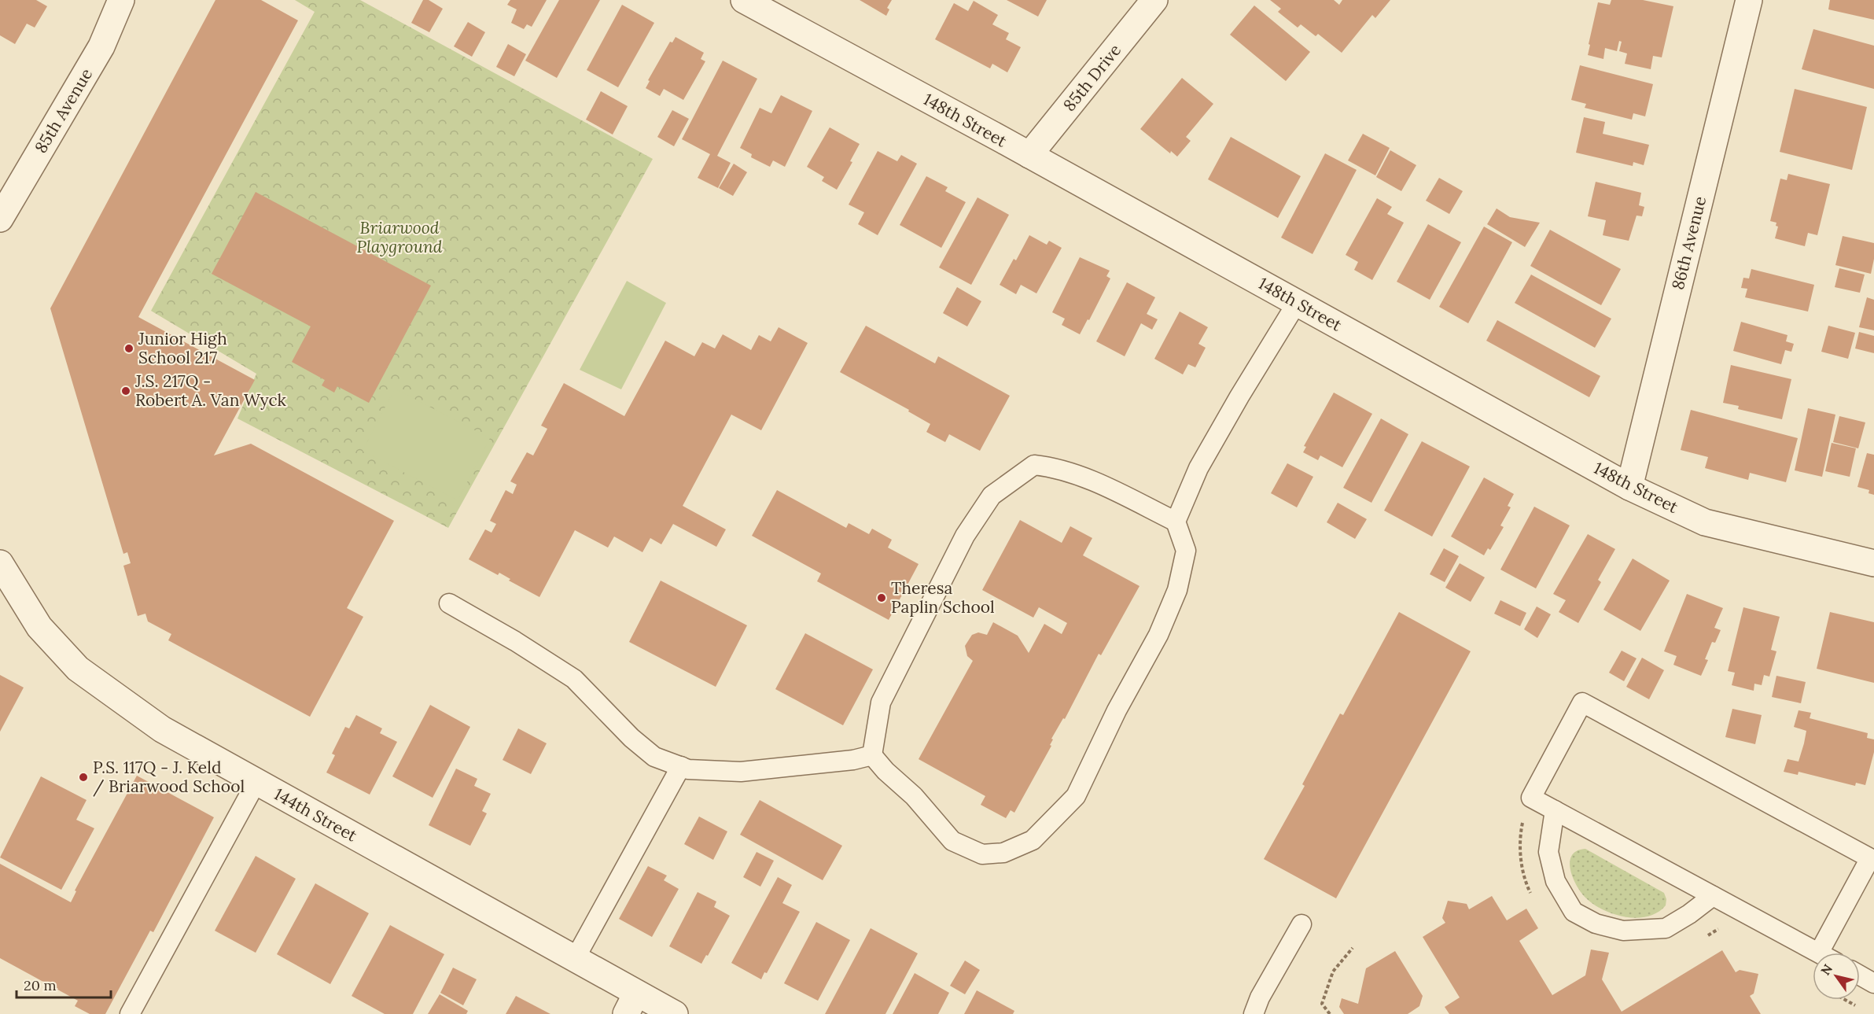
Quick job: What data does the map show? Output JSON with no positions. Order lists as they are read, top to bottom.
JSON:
{
  "streets": {
    "street": [
      "85th Drive",
      "85th Avenue",
      "148th Street",
      "86th Avenue",
      "144th Street"
    ]
  },
  "crossings": [
    ["85th Drive", "148th Street"],
    ["148th Street", "86th Avenue"]
  ],
  "parks": ["Briarwood Playground"],
  "places": [
    "Junior High School 217",
    "J.S. 217Q - Robert A. Van Wyck",
    "Theresa Paplin School",
    "P.S. 117Q - J. Keld / Briarwood School"
  ],
  "scale_bar": "20 m",
  "north": "top left"
}
